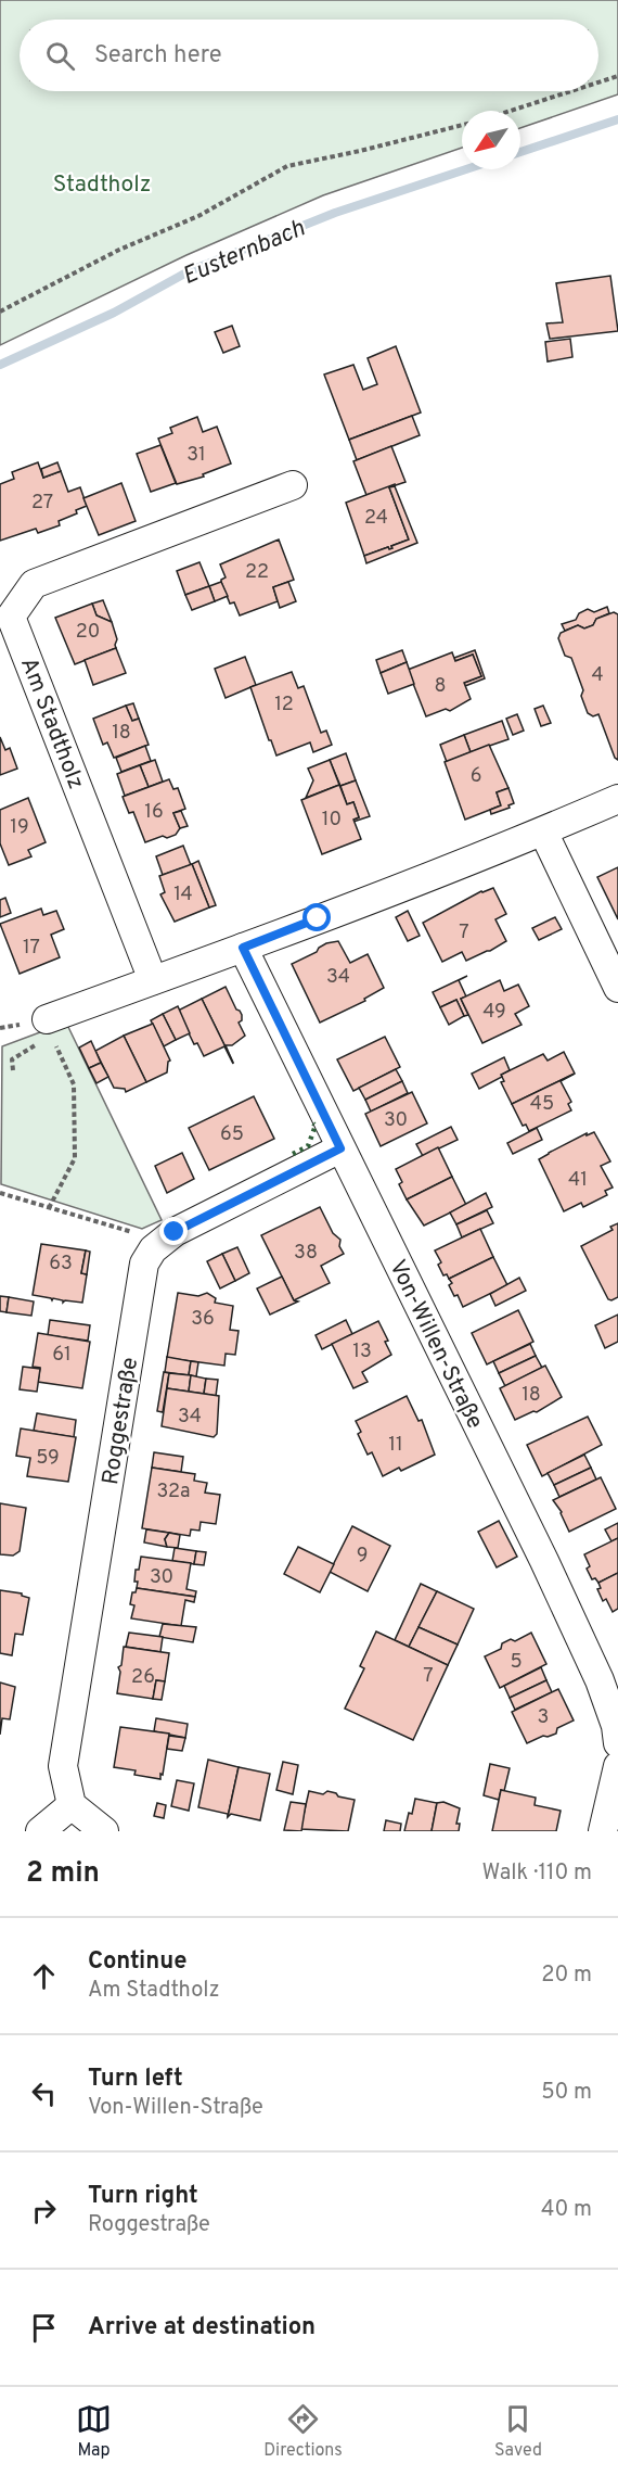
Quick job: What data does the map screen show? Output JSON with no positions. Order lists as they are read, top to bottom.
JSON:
{
  "streets": {
    "street": ["Am Stadtholz", "Von-Willen-Straße", "Roggestraße"]
  },
  "water": ["Eusternbach"],
  "parks": ["Stadtholz"],
  "house_numbers": [
    "31",
    "27",
    "24",
    "22",
    "20",
    "4",
    "8",
    "12",
    "18",
    "6",
    "16",
    "10",
    "19",
    "14",
    "7",
    "17",
    "34",
    "49",
    "45",
    "30",
    "65",
    "41",
    "38",
    "63",
    "36",
    "13",
    "61",
    "18",
    "34",
    "11",
    "59",
    "32a",
    "9",
    "30",
    "5",
    "7",
    "26",
    "3"
  ],
  "north": "bottom left",
  "page": {
    "search": "Search here",
    "heading": ["2 min", "Walk · 110 m"],
    "list": [
      ["Continue", "Am Stadtholz", "20 m"],
      ["Turn left", "Von-Willen-Straße", "50 m"],
      ["Turn right", "Roggestraße", "40 m"],
      "Arrive at destination"
    ],
    "nav": ["Map", "Directions", "Saved"]
  }
}
